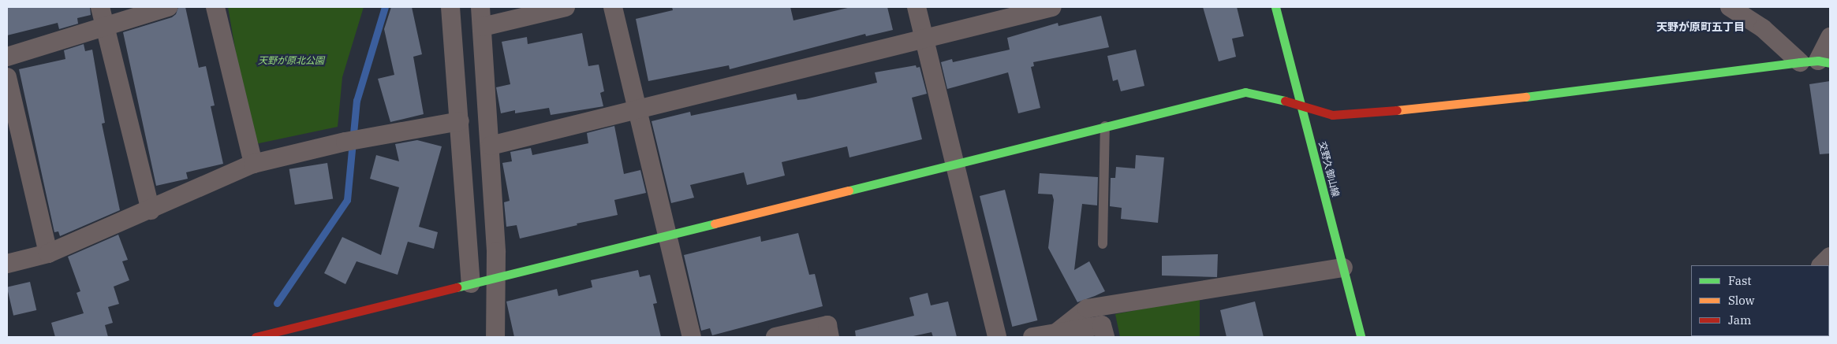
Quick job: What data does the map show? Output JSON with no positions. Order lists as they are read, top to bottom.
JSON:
{
  "streets": {
    "street": ["交野久御山線"]
  },
  "districts": ["天野が原町五丁目"],
  "parks": ["天野が原北公園"],
  "legend": ["Fast", "Slow", "Jam"]
}
